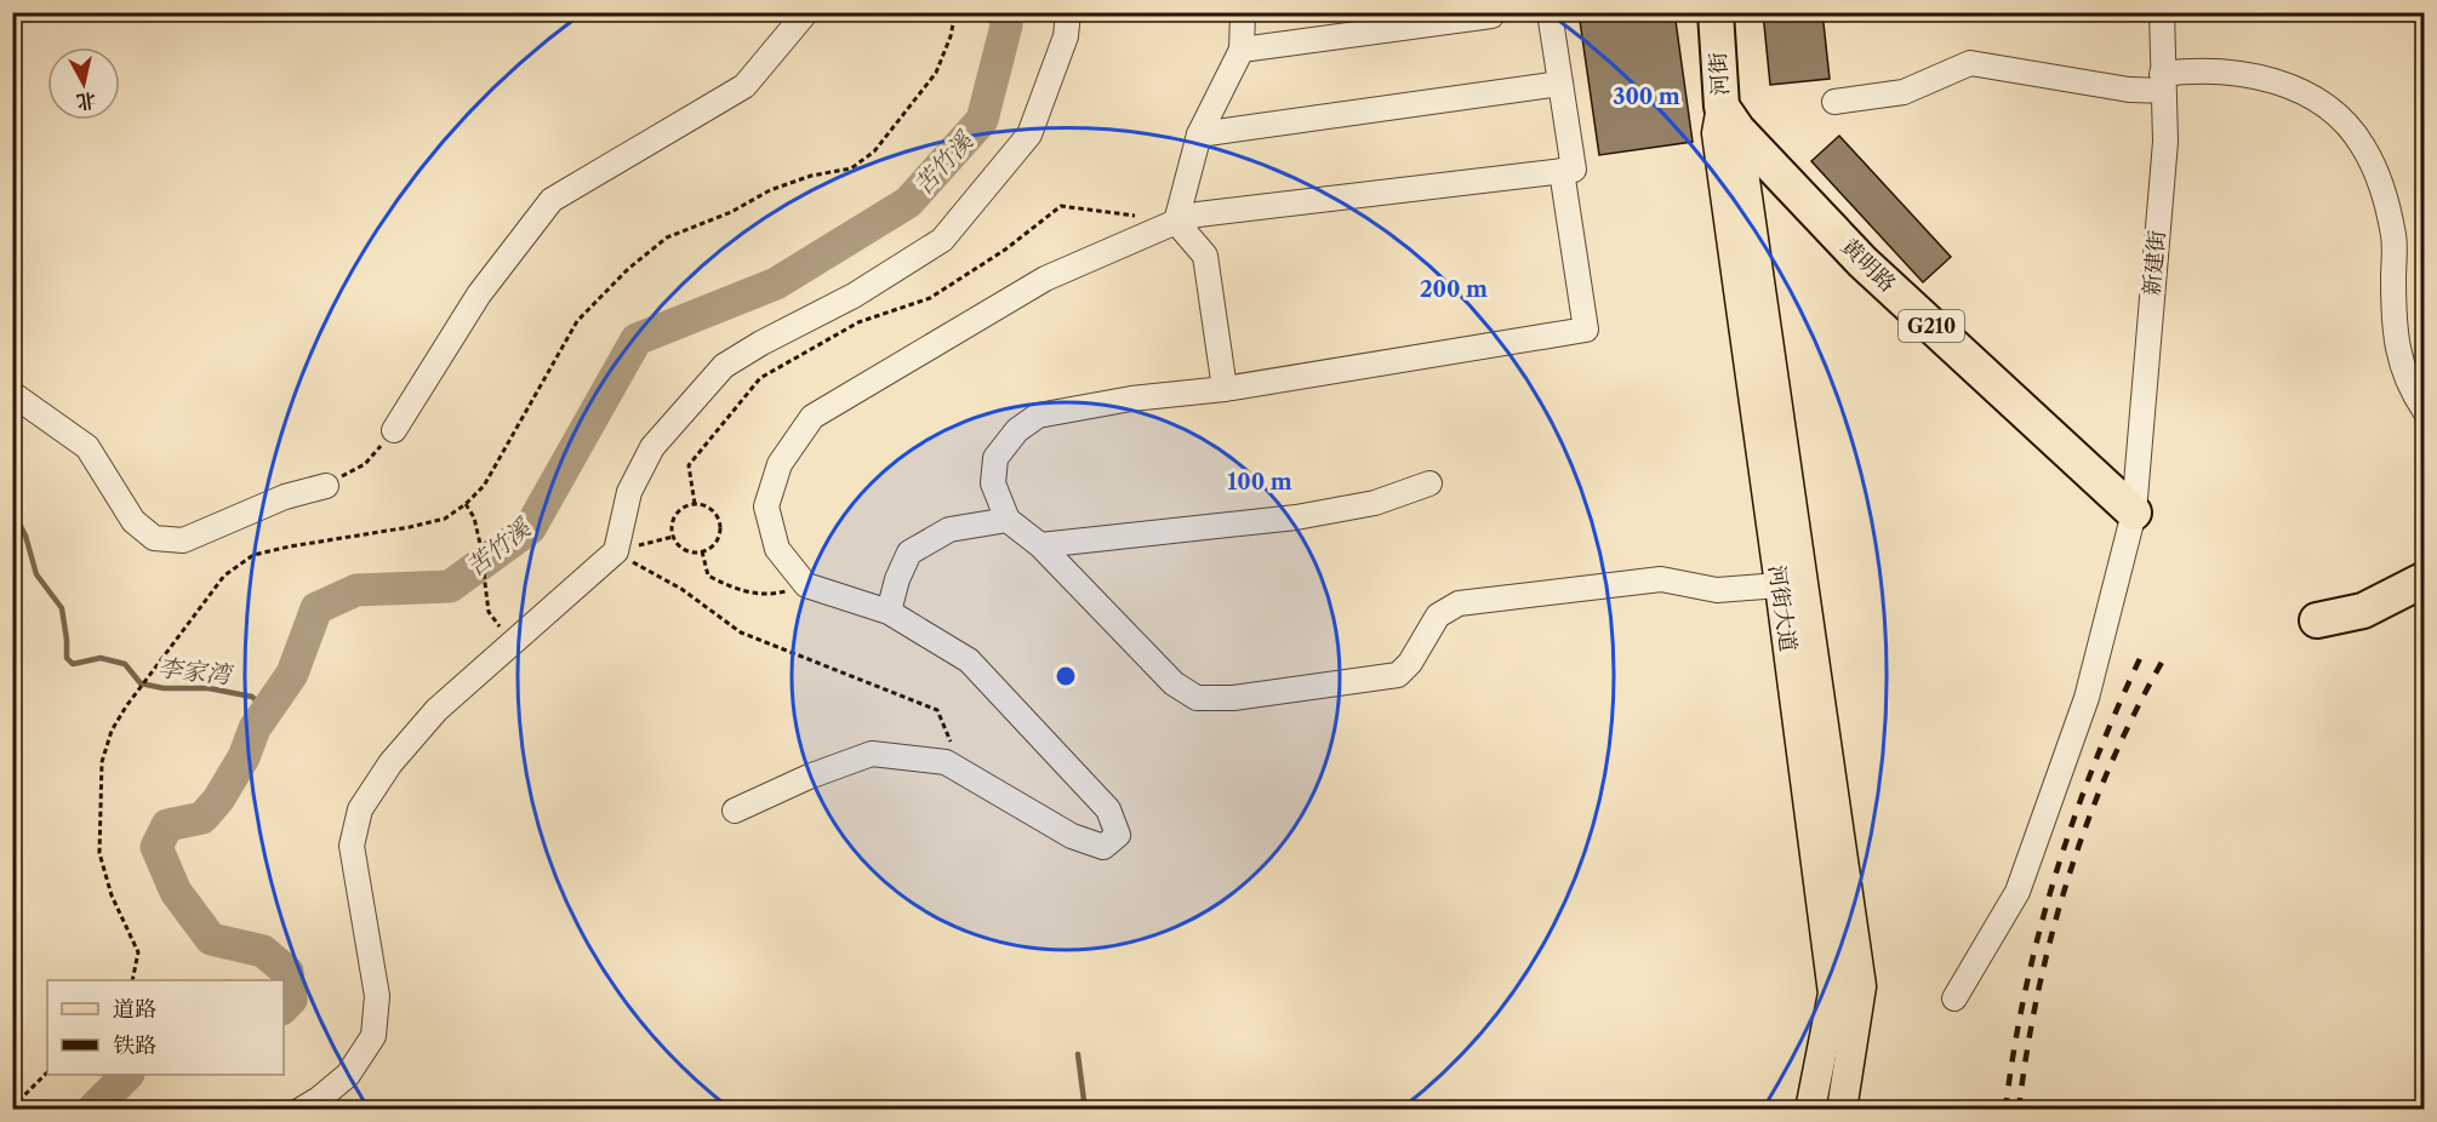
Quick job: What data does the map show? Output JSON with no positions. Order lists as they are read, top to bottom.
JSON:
{
  "streets": {
    "highway": ["河街", "黄明路", "G210"],
    "main road": ["河街大道"],
    "street": ["新建街"]
  },
  "crossings": [
    ["河街", "黄明路"],
    ["河街", "河街大道"],
    ["新建街", "黄明路"],
    ["黄明路", "河街大道"]
  ],
  "water": ["苦竹溪", "李家湾"],
  "legend": ["道路", "铁路"],
  "north": "bottom",
  "rings": ["300 m", "200 m", "100 m"]
}
